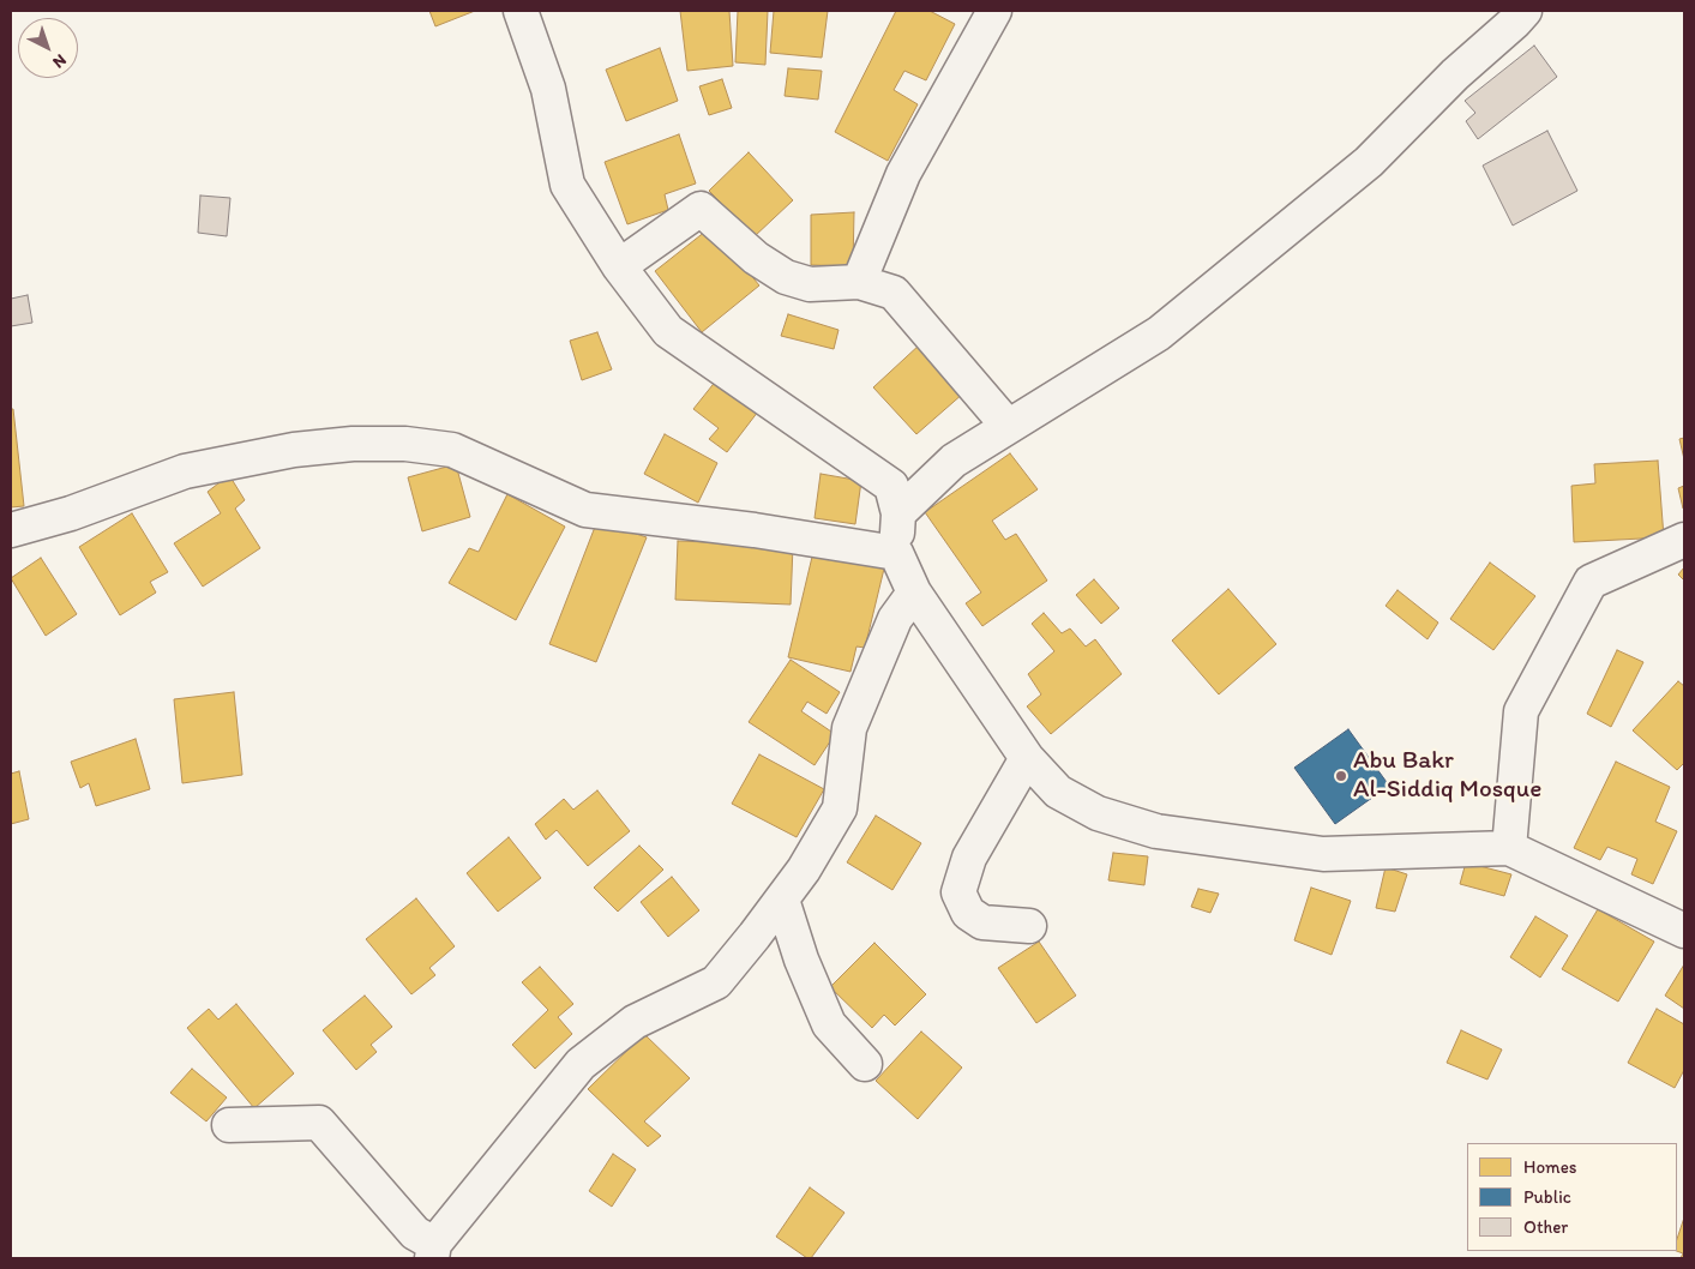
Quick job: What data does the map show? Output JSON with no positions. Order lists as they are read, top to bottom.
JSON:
{
  "places": ["Abu Bakr Al-Siddiq Mosque"],
  "legend": ["Homes", "Public", "Other"],
  "north": "bottom right"
}
